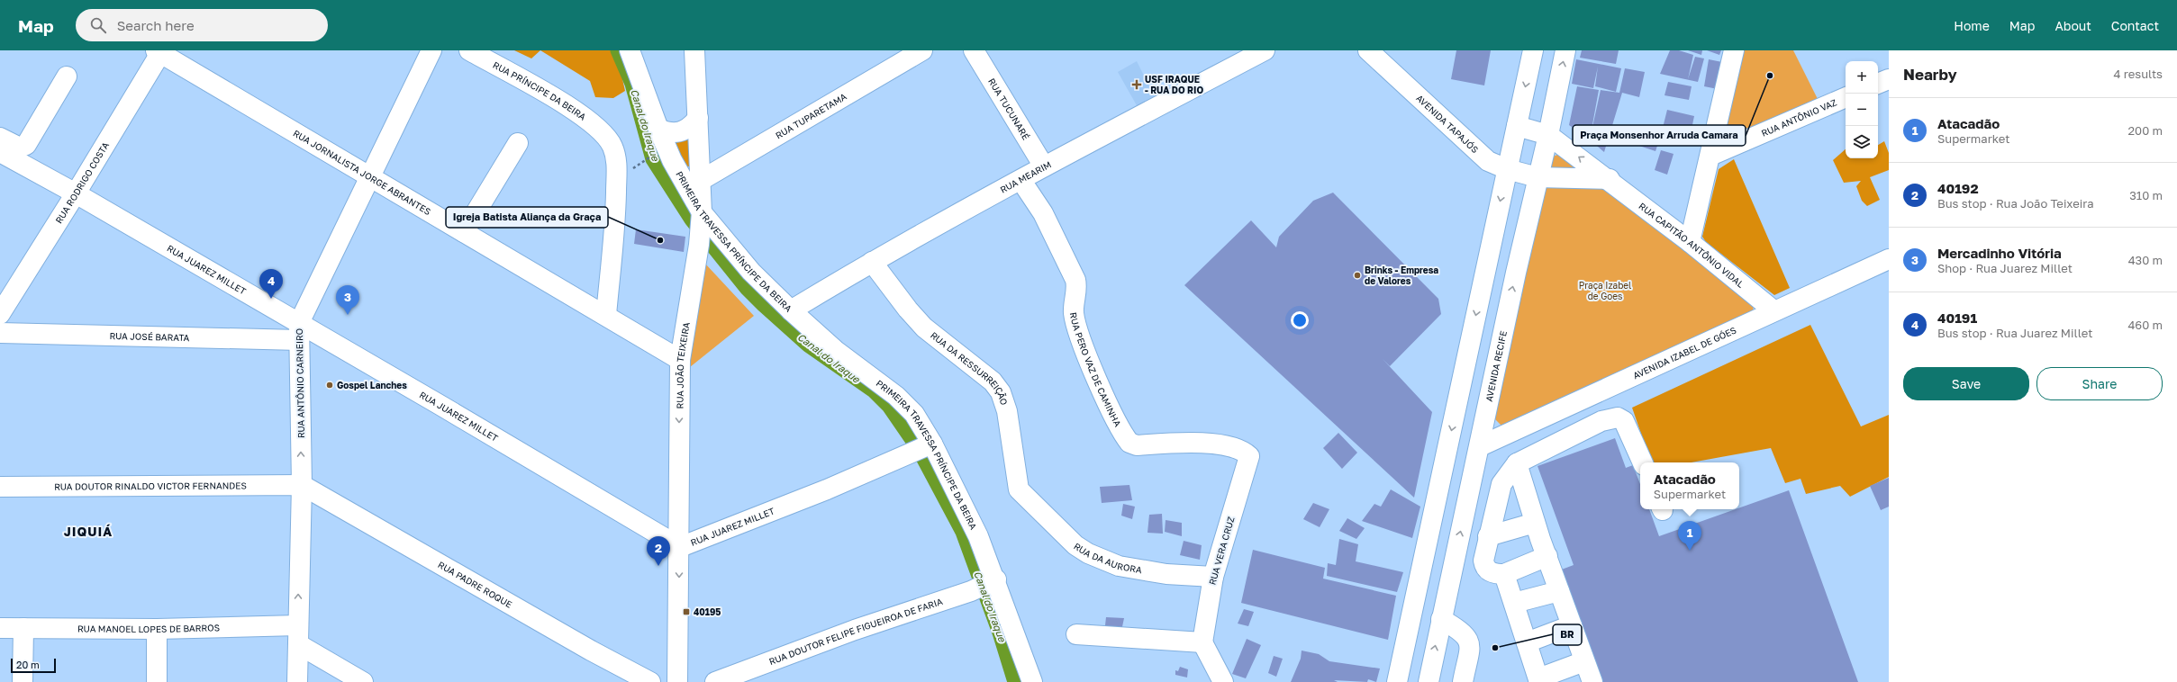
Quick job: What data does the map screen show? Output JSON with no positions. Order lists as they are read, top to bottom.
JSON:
{
  "streets": {
    "street": [
      "RUA PRÍNCIPE DA BEIRA",
      "RUA TUCUNARÉ",
      "RUA TUPARETAMA",
      "RUA ANTÔNIO VAZ",
      "AVENIDA TAPAJÓS",
      "RUA JORNALISTA JORGE ABRANTES",
      "RUA MEARIM",
      "RUA RODRIGO COSTA",
      "PRIMEIRA TRAVESSA PRÍNCIPE DA BEIRA",
      "RUA CAPITÃO ANTÔNIO VIDAL",
      "RUA JUAREZ MILLET",
      "RUA JOSÉ BARATA",
      "AVENIDA IZABEL DE GÓES",
      "RUA JOÃO TEIXEIRA",
      "AVENIDA RECIFE",
      "RUA PERO VAZ DE CAMINHA",
      "RUA DA RESSURREIÇÃO",
      "RUA ANTÔNIO CARNEIRO",
      "RUA DOUTOR RINALDO VICTOR FERNANDES",
      "RUA VERA CRUZ",
      "RUA DA AURORA",
      "RUA PADRE ROQUE",
      "RUA MANOEL LOPES DE BARROS",
      "RUA DOUTOR FELIPE FIGUEIROA DE FARIA"
    ]
  },
  "crossings": [
    ["RUA PRÍNCIPE DA BEIRA", "RUA JORNALISTA JORGE ABRANTES"],
    ["RUA TUCUNARÉ", "RUA MEARIM"],
    ["RUA TUPARETAMA", "RUA JOÃO TEIXEIRA"],
    ["AVENIDA TAPAJÓS", "AVENIDA RECIFE"],
    ["RUA JORNALISTA JORGE ABRANTES", "RUA RODRIGO COSTA"],
    ["RUA JORNALISTA JORGE ABRANTES", "RUA JOÃO TEIXEIRA"],
    ["RUA JORNALISTA JORGE ABRANTES", "RUA ANTÔNIO CARNEIRO"],
    ["RUA MEARIM", "PRIMEIRA TRAVESSA PRÍNCIPE DA BEIRA"],
    ["RUA MEARIM", "RUA PERO VAZ DE CAMINHA"],
    ["RUA MEARIM", "RUA DA RESSURREIÇÃO"],
    ["RUA RODRIGO COSTA", "RUA JUAREZ MILLET"],
    ["PRIMEIRA TRAVESSA PRÍNCIPE DA BEIRA", "RUA JUAREZ MILLET"],
    ["PRIMEIRA TRAVESSA PRÍNCIPE DA BEIRA", "RUA JOÃO TEIXEIRA"],
    ["PRIMEIRA TRAVESSA PRÍNCIPE DA BEIRA", "RUA DOUTOR FELIPE FIGUEIROA DE FARIA"],
    ["RUA CAPITÃO ANTÔNIO VIDAL", "AVENIDA IZABEL DE GÓES"],
    ["RUA CAPITÃO ANTÔNIO VIDAL", "AVENIDA RECIFE"],
    ["RUA JUAREZ MILLET", "RUA JOSÉ BARATA"],
    ["RUA JUAREZ MILLET", "RUA JOÃO TEIXEIRA"],
    ["RUA JUAREZ MILLET", "RUA ANTÔNIO CARNEIRO"],
    ["RUA JOSÉ BARATA", "RUA ANTÔNIO CARNEIRO"],
    ["AVENIDA IZABEL DE GÓES", "AVENIDA RECIFE"],
    ["RUA PERO VAZ DE CAMINHA", "RUA VERA CRUZ"],
    ["RUA DA RESSURREIÇÃO", "RUA DA AURORA"],
    ["RUA ANTÔNIO CARNEIRO", "RUA DOUTOR RINALDO VICTOR FERNANDES"],
    ["RUA ANTÔNIO CARNEIRO", "RUA PADRE ROQUE"],
    ["RUA ANTÔNIO CARNEIRO", "RUA MANOEL LOPES DE BARROS"],
    ["RUA DOUTOR RINALDO VICTOR FERNANDES", "RUA PADRE ROQUE"],
    ["RUA VERA CRUZ", "RUA DA AURORA"]
  ],
  "one_way": ["RUA JOÃO TEIXEIRA", "RUA ANTÔNIO CARNEIRO"],
  "districts": ["JIQUIÁ"],
  "water": ["Canal do Iraque"],
  "parks": ["Praça Izabel de Goes"],
  "places": {
    "other": [
      "Praça Monsenhor Arruda Camara",
      "Igreja Batista Aliança da Graça",
      "Brinks - Empresa de Valores",
      "Gospel Lanches",
      "BR"
    ],
    "health": ["USF IRAQUE - RUA DO RIO"],
    "transit": ["40195"]
  },
  "scale_bar": "20 m",
  "page": {
    "header": "Map",
    "search": "Search here",
    "nav": [
      "Home",
      "Map",
      "About",
      "Contact"
    ],
    "heading": ["Nearby", "4 results"],
    "map_buttons": ["+", "−"],
    "list": [
      {
        "mark": "1",
        "name": "Atacadão",
        "note": "Supermarket",
        "value": "200 m"
      },
      {
        "mark": "2",
        "name": "40192",
        "note": "Bus stop · Rua João Teixeira",
        "value": "310 m"
      },
      {
        "mark": "3",
        "name": "Mercadinho Vitória",
        "note": "Shop · Rua Juarez Millet",
        "value": "430 m"
      },
      {
        "mark": "4",
        "name": "40191",
        "note": "Bus stop · Rua Juarez Millet",
        "value": "460 m"
      }
    ],
    "pins": [
      "4",
      "3",
      "1",
      "2"
    ],
    "buttons": ["Save", "Share"],
    "popup": ["Atacadão", "Supermarket"],
    "scale": "20 m"
  }
}
